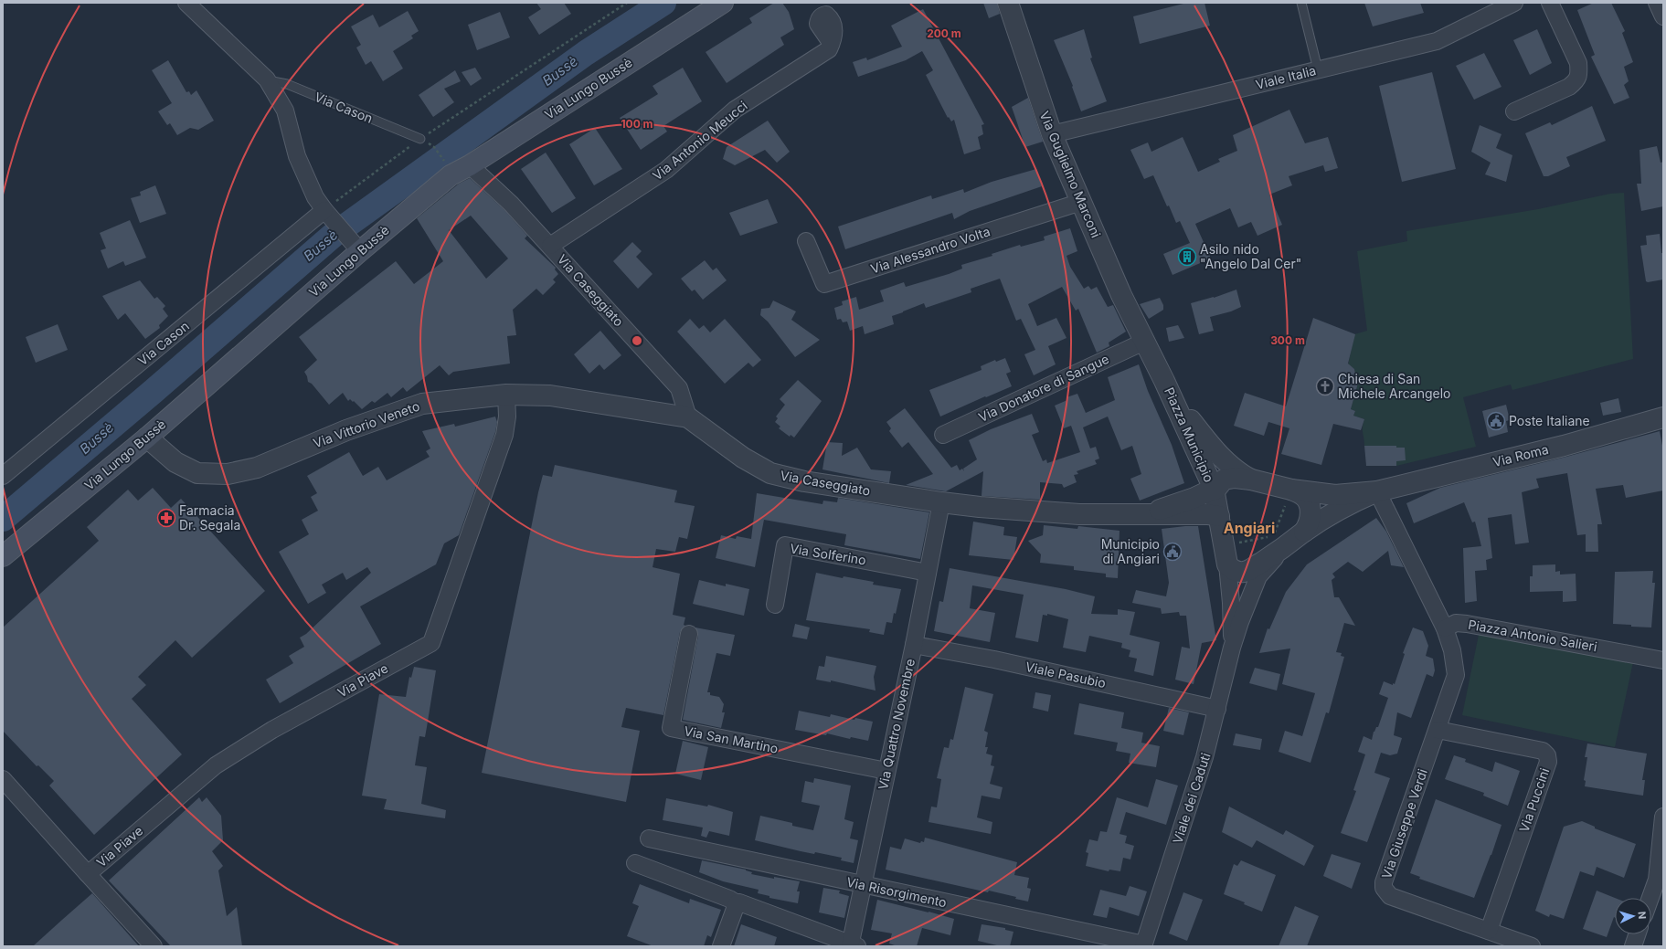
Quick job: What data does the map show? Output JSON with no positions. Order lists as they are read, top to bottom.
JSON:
{
  "streets": {
    "main road": ["Via Lungo Bussè"],
    "street": [
      "Viale Italia",
      "Via Cason",
      "Via Antonio Meucci",
      "Via Guglielmo Marconi",
      "Via Alessandro Volta",
      "Via Caseggiato",
      "Via Donatore di Sangue",
      "Via Vittorio Veneto",
      "Piazza Municipio",
      "Via Roma",
      "Via Solferino",
      "Piazza Antonio Salieri",
      "Viale Pasubio",
      "Via Piave",
      "Via Quattro Novembre",
      "Via San Martino",
      "Viale dei Caduti",
      "Via Puccini",
      "Via Giuseppe Verdi",
      "Via Risorgimento"
    ]
  },
  "crossings": [
    ["Viale Italia", "Via Guglielmo Marconi"],
    ["Via Lungo Bussè", "Via Caseggiato"],
    ["Via Lungo Bussè", "Via Vittorio Veneto"],
    ["Via Antonio Meucci", "Via Caseggiato"],
    ["Via Guglielmo Marconi", "Via Alessandro Volta"],
    ["Via Guglielmo Marconi", "Via Donatore di Sangue"],
    ["Via Guglielmo Marconi", "Piazza Municipio"],
    ["Via Caseggiato", "Via Vittorio Veneto"],
    ["Via Caseggiato", "Piazza Municipio"],
    ["Via Caseggiato", "Via Quattro Novembre"],
    ["Via Donatore di Sangue", "Piazza Municipio"],
    ["Via Vittorio Veneto", "Via Piave"],
    ["Piazza Municipio", "Via Roma"],
    ["Piazza Municipio", "Viale dei Caduti"],
    ["Via Solferino", "Via Quattro Novembre"],
    ["Piazza Antonio Salieri", "Via Giuseppe Verdi"],
    ["Viale Pasubio", "Via Quattro Novembre"],
    ["Viale Pasubio", "Viale dei Caduti"],
    ["Via Quattro Novembre", "Via San Martino"],
    ["Via Quattro Novembre", "Via Risorgimento"],
    ["Viale dei Caduti", "Via Risorgimento"],
    ["Via Puccini", "Via Giuseppe Verdi"]
  ],
  "districts": ["Angiari"],
  "water": ["Bussè"],
  "places": {
    "building": ["Asilo nido \"Angelo Dal Cer\""],
    "church": ["Chiesa di San Michele Arcangelo"],
    "public building": ["Poste Italiane", "Municipio di Angiari"],
    "pharmacy": ["Farmacia Dr. Segala"]
  },
  "north": "right",
  "rings": ["200 m", "100 m", "300 m"]
}
